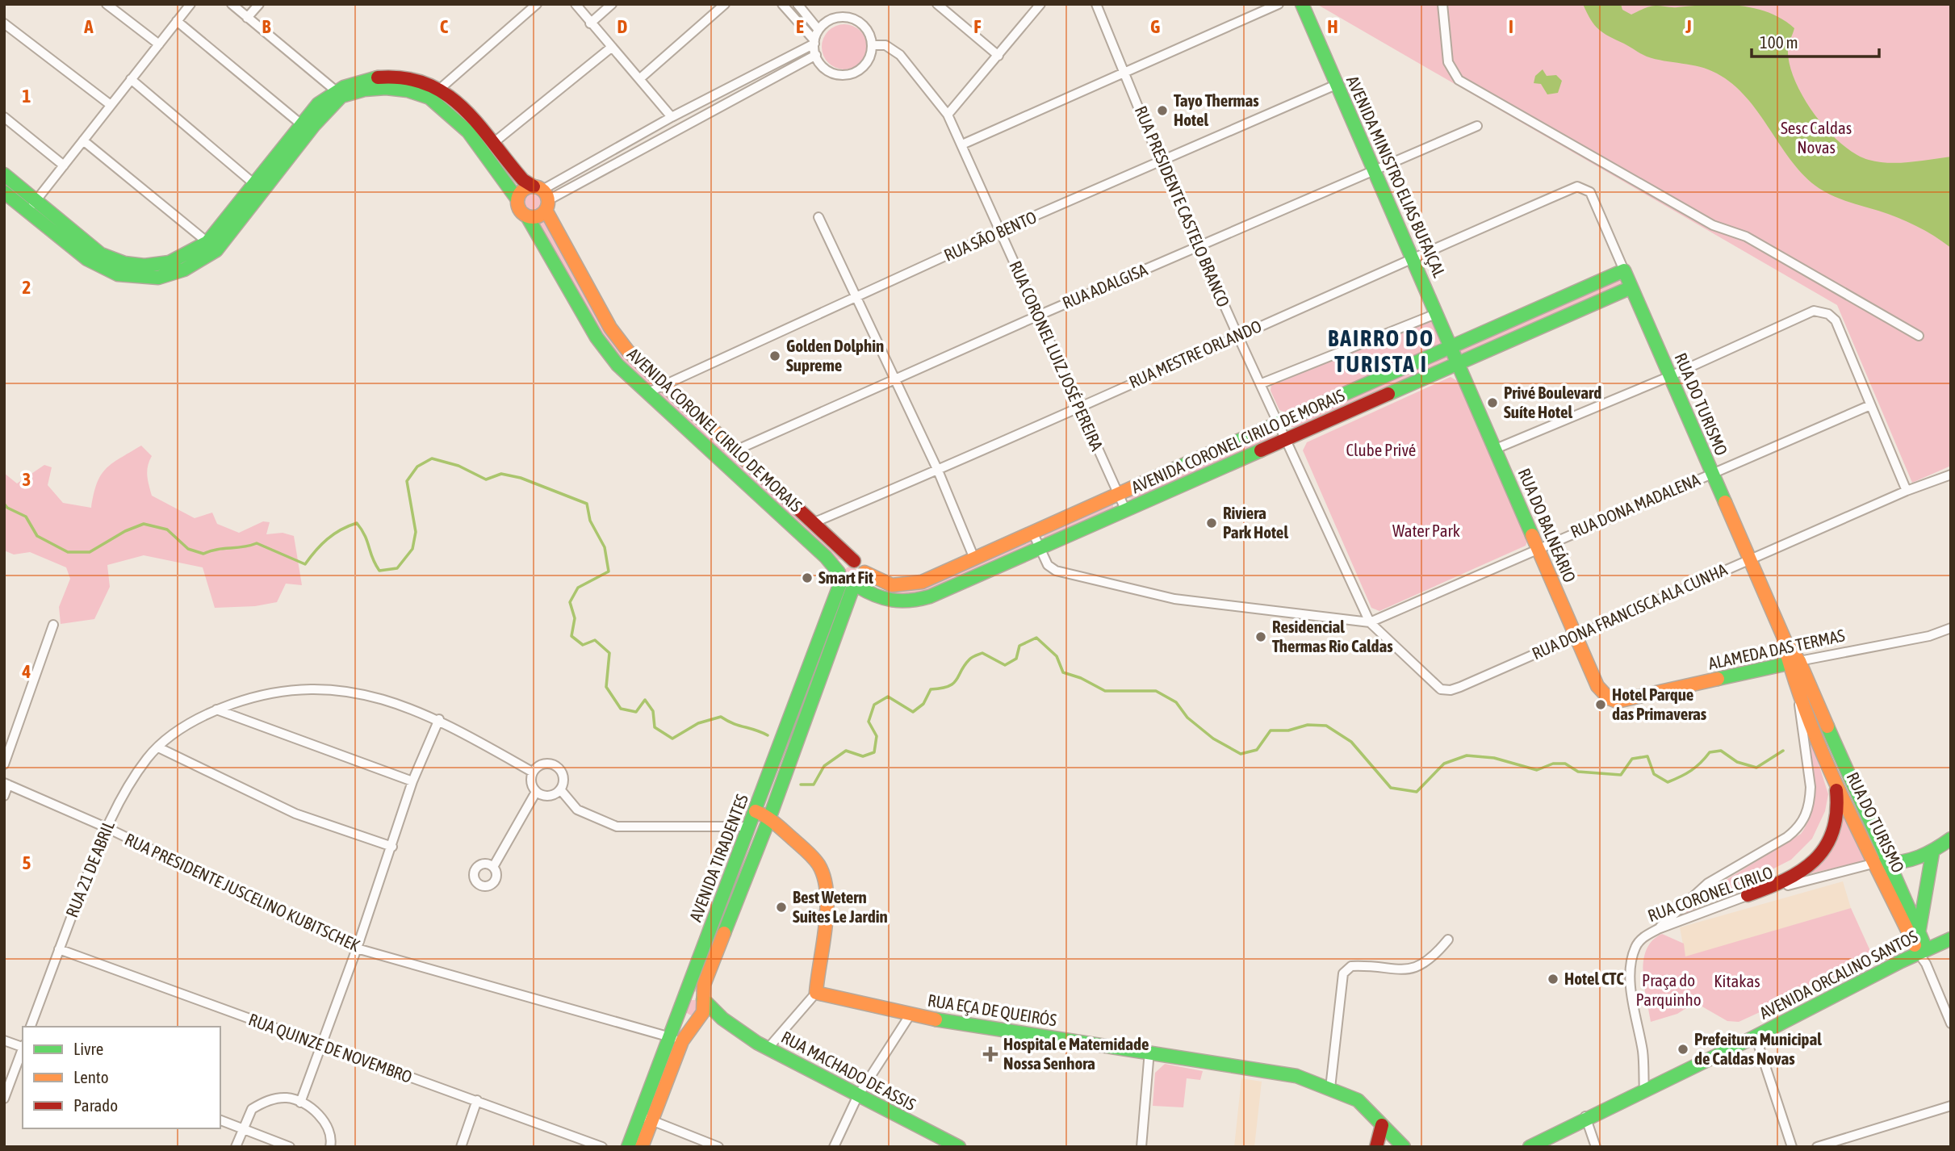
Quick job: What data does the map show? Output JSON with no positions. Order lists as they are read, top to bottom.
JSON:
{
  "streets": {
    "main road": [
      "AVENIDA MINISTRO ELIAS BUFAIÇAL",
      "RUA DO TURISMO",
      "AVENIDA CORONEL CIRILO DE MORAIS",
      "RUA DO BALNEÁRIO",
      "ALAMEDA DAS TERMAS",
      "AVENIDA TIRADENTES",
      "AVENIDA ORCALINO SANTOS",
      "RUA EÇA DE QUEIRÓS",
      "RUA MACHADO DE ASSIS"
    ],
    "street": [
      "RUA PRESIDENTE CASTELO BRANCO",
      "RUA SÃO BENTO",
      "RUA ADALGISA",
      "RUA MESTRE ORLANDO",
      "RUA CORONEL LUIZ JOSÉ PEREIRA",
      "RUA DONA MADALENA",
      "RUA DONA FRANCISCA ALA CUNHA",
      "RUA 21 DE ABRIL",
      "RUA PRESIDENTE JUSCELINO KUBITSCHEK",
      "RUA CORONEL CIRILO",
      "RUA QUINZE DE NOVEMBRO"
    ]
  },
  "crossings": [
    ["AVENIDA MINISTRO ELIAS BUFAIÇAL", "RUA SÃO BENTO"],
    ["AVENIDA MINISTRO ELIAS BUFAIÇAL", "RUA ADALGISA"],
    ["AVENIDA MINISTRO ELIAS BUFAIÇAL", "RUA MESTRE ORLANDO"],
    ["AVENIDA MINISTRO ELIAS BUFAIÇAL", "AVENIDA CORONEL CIRILO DE MORAIS"],
    ["AVENIDA MINISTRO ELIAS BUFAIÇAL", "RUA DO BALNEÁRIO"],
    ["RUA PRESIDENTE CASTELO BRANCO", "RUA SÃO BENTO"],
    ["RUA PRESIDENTE CASTELO BRANCO", "RUA ADALGISA"],
    ["RUA PRESIDENTE CASTELO BRANCO", "RUA MESTRE ORLANDO"],
    ["RUA PRESIDENTE CASTELO BRANCO", "AVENIDA CORONEL CIRILO DE MORAIS"],
    ["RUA PRESIDENTE CASTELO BRANCO", "RUA DONA MADALENA"],
    ["RUA PRESIDENTE CASTELO BRANCO", "RUA DONA FRANCISCA ALA CUNHA"],
    ["RUA SÃO BENTO", "RUA CORONEL LUIZ JOSÉ PEREIRA"],
    ["RUA SÃO BENTO", "AVENIDA CORONEL CIRILO DE MORAIS"],
    ["RUA ADALGISA", "RUA CORONEL LUIZ JOSÉ PEREIRA"],
    ["RUA ADALGISA", "AVENIDA CORONEL CIRILO DE MORAIS"],
    ["RUA MESTRE ORLANDO", "RUA CORONEL LUIZ JOSÉ PEREIRA"],
    ["RUA MESTRE ORLANDO", "RUA DO TURISMO"],
    ["RUA MESTRE ORLANDO", "AVENIDA CORONEL CIRILO DE MORAIS"],
    ["RUA CORONEL LUIZ JOSÉ PEREIRA", "AVENIDA CORONEL CIRILO DE MORAIS"],
    ["RUA DO TURISMO", "AVENIDA CORONEL CIRILO DE MORAIS"],
    ["RUA DO TURISMO", "RUA DONA MADALENA"],
    ["RUA DO TURISMO", "RUA DONA FRANCISCA ALA CUNHA"],
    ["RUA DO TURISMO", "ALAMEDA DAS TERMAS"],
    ["RUA DO TURISMO", "RUA CORONEL CIRILO"],
    ["RUA DO TURISMO", "AVENIDA ORCALINO SANTOS"],
    ["AVENIDA CORONEL CIRILO DE MORAIS", "RUA DO BALNEÁRIO"],
    ["AVENIDA CORONEL CIRILO DE MORAIS", "AVENIDA TIRADENTES"],
    ["RUA DONA MADALENA", "RUA DO BALNEÁRIO"],
    ["RUA DONA MADALENA", "RUA DONA FRANCISCA ALA CUNHA"],
    ["RUA DO BALNEÁRIO", "RUA DONA FRANCISCA ALA CUNHA"],
    ["RUA DO BALNEÁRIO", "ALAMEDA DAS TERMAS"],
    ["AVENIDA TIRADENTES", "RUA PRESIDENTE JUSCELINO KUBITSCHEK"],
    ["AVENIDA TIRADENTES", "RUA MACHADO DE ASSIS"],
    ["RUA 21 DE ABRIL", "RUA PRESIDENTE JUSCELINO KUBITSCHEK"],
    ["RUA 21 DE ABRIL", "RUA QUINZE DE NOVEMBRO"],
    ["RUA CORONEL CIRILO", "AVENIDA ORCALINO SANTOS"]
  ],
  "districts": ["BAIRRO DO TURISTA I"],
  "parks": [
    "Sesc Caldas Novas",
    "Clube Privé",
    "Water Park",
    "Praça do Parquinho",
    "Kitakas"
  ],
  "places": {
    "other": [
      "Tayo Thermas Hotel",
      "Golden Dolphin Supreme",
      "Privé Boulevard Suíte Hotel",
      "Riviera Park Hotel",
      "Smart Fit",
      "Residencial Thermas Rio Caldas",
      "Hotel Parque das Primaveras",
      "Best Wetern Suites Le Jardin",
      "Hotel CTC",
      "Prefeitura Municipal de Caldas Novas"
    ],
    "health": ["Hospital e Maternidade Nossa Senhora"]
  },
  "legend": ["Livre", "Lento", "Parado"],
  "scale_bar": "100 m",
  "grid": {
    "columns": [
      "A",
      "B",
      "C",
      "D",
      "E",
      "F",
      "G",
      "H",
      "I",
      "J"
    ],
    "rows": [
      "1",
      "2",
      "3",
      "4",
      "5"
    ]
  }
}
